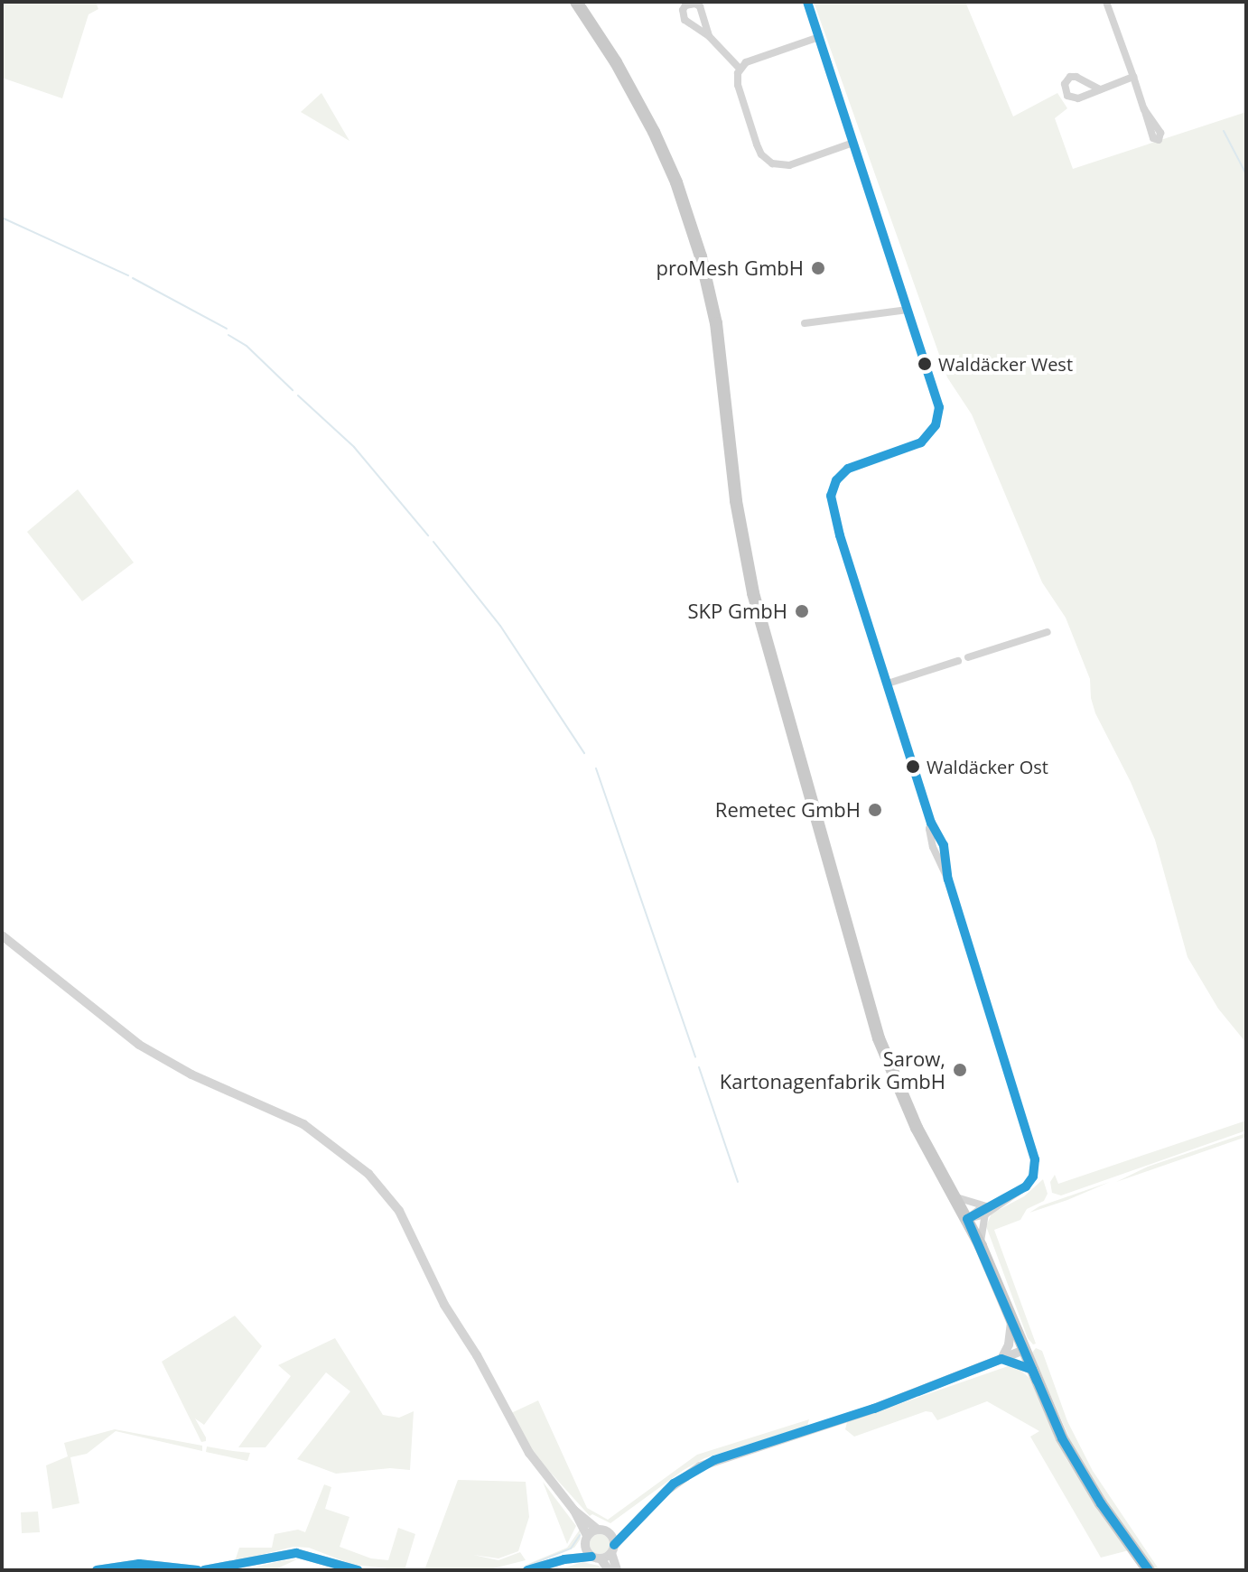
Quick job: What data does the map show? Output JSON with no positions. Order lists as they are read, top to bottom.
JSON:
{
  "places": [
    "proMesh GmbH",
    "Waldäcker West",
    "SKP GmbH",
    "Waldäcker Ost",
    "Remetec GmbH",
    "Sarow, Kartonagenfabrik GmbH"
  ]
}
